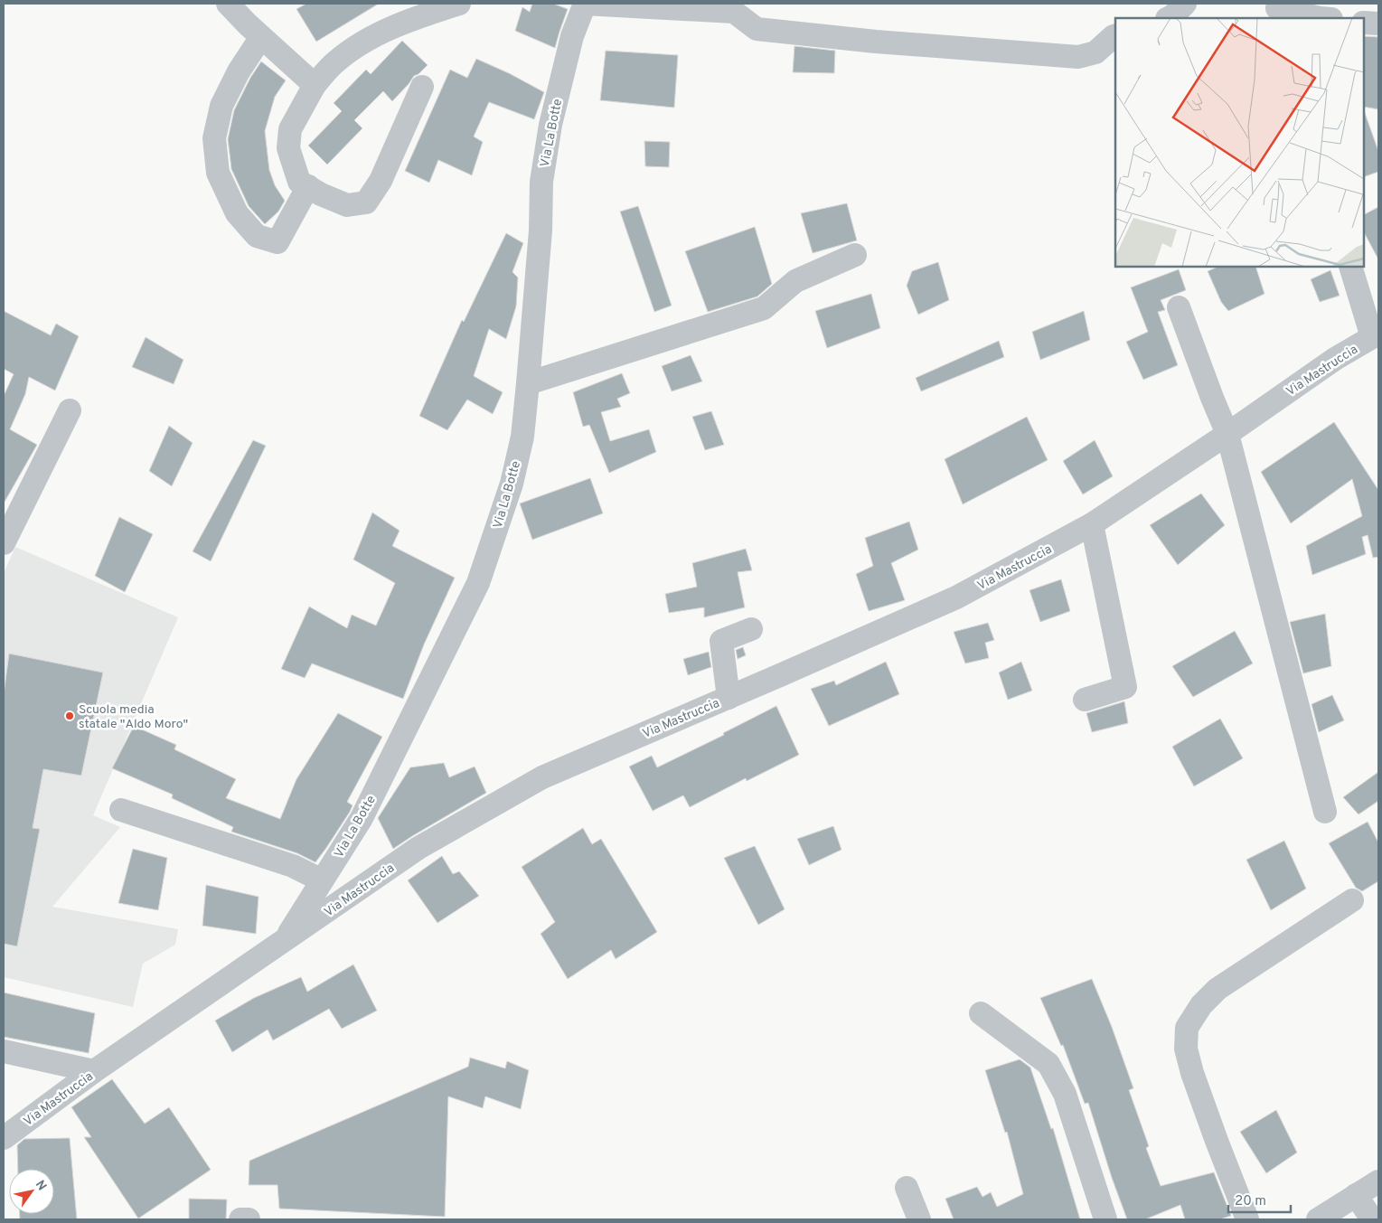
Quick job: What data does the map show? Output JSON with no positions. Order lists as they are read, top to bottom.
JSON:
{
  "streets": {
    "street": ["Via La Botte", "Via Mastruccia"]
  },
  "crossings": [
    ["Via La Botte", "Via Mastruccia"]
  ],
  "places": ["Scuola media statale \"Aldo Moro\""],
  "scale_bar": "20 m",
  "north": "top right"
}
